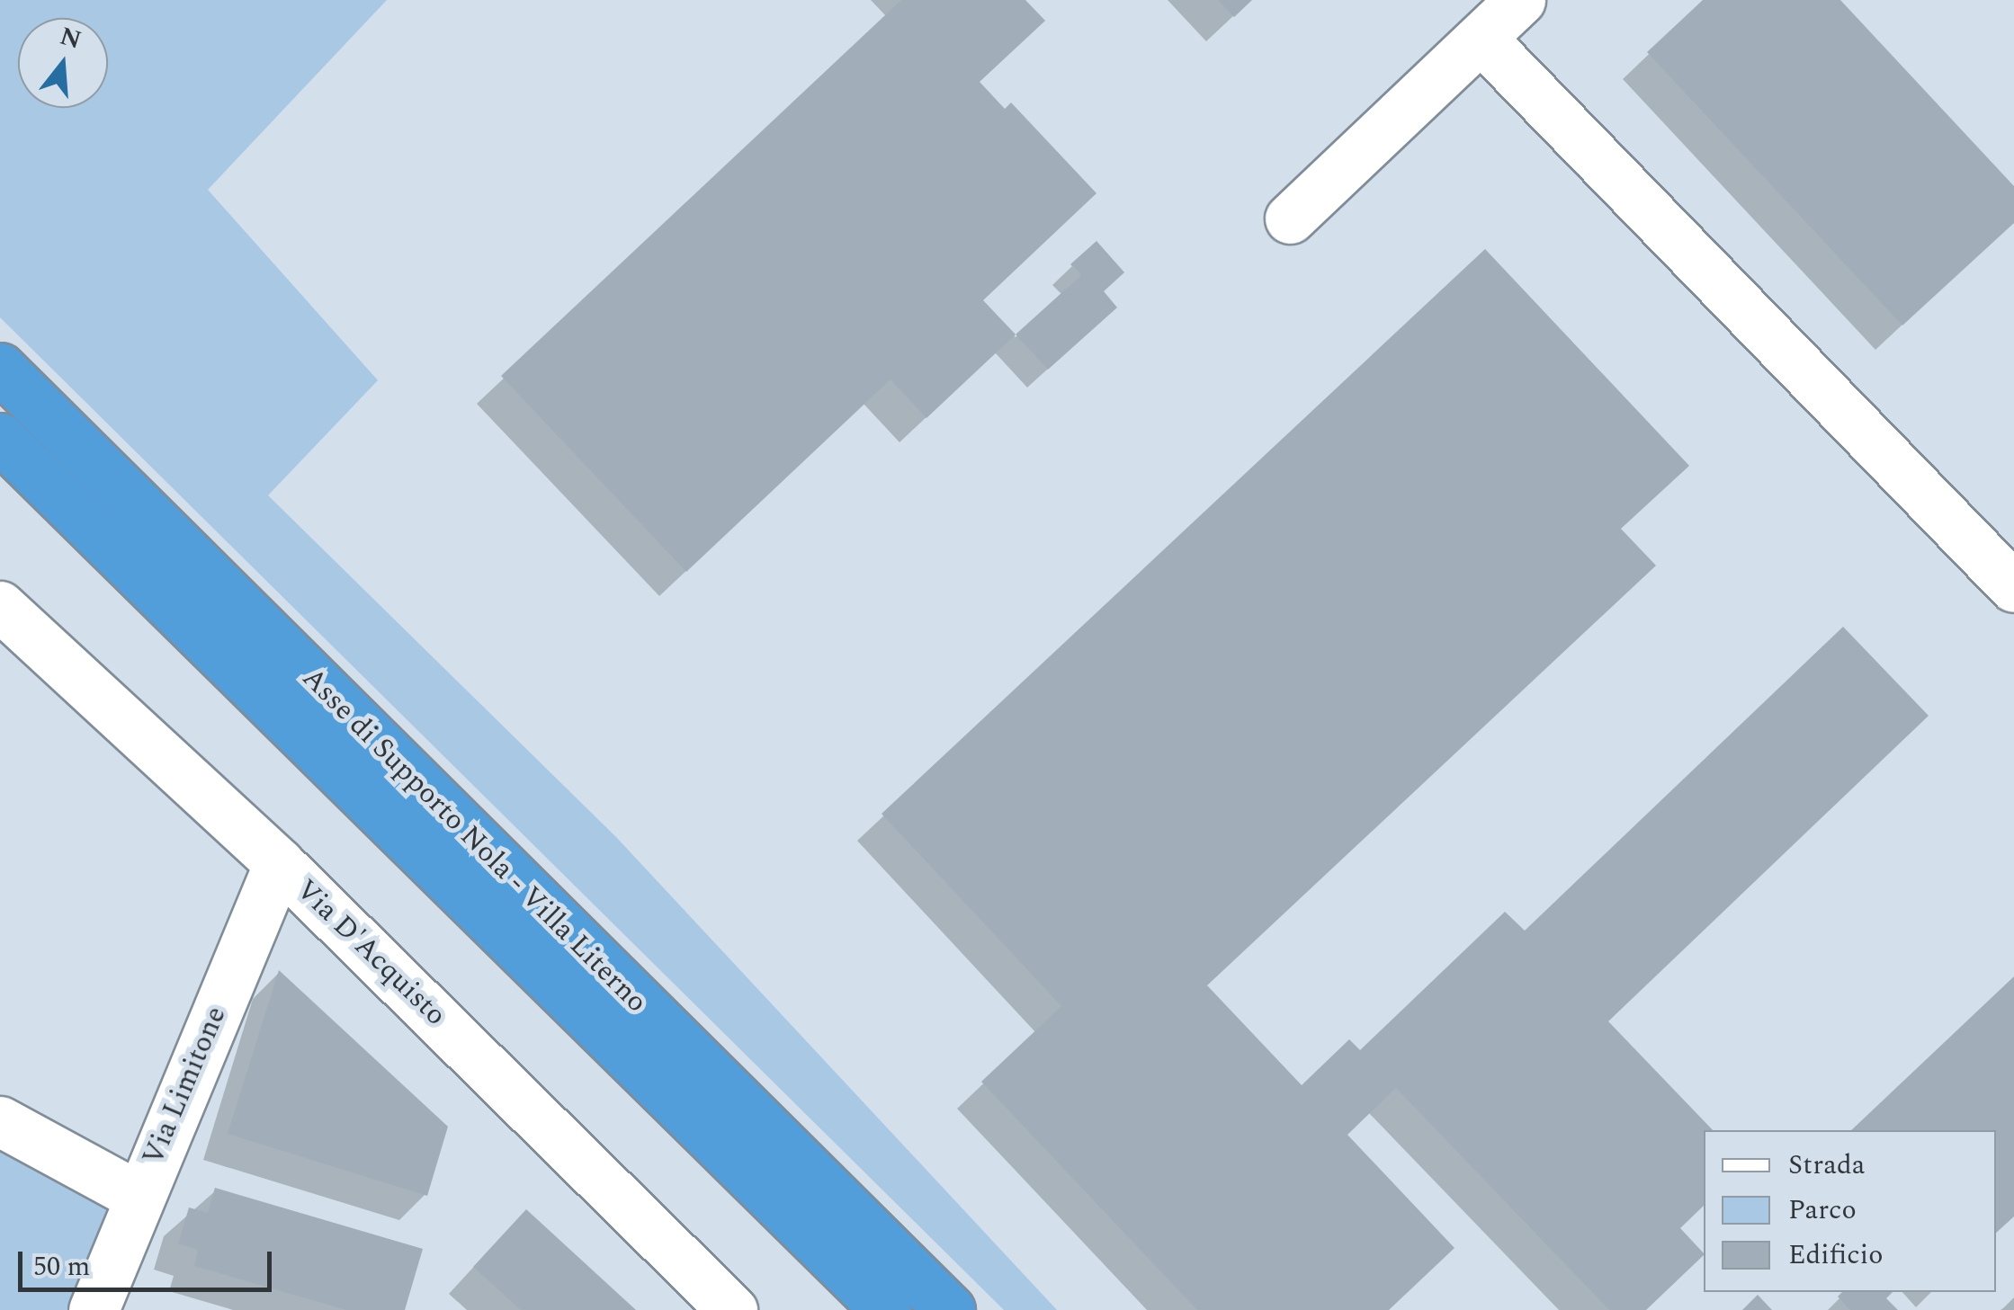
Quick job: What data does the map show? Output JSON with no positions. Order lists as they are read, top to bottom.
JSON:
{
  "streets": {
    "highway": ["Asse di Supporto Nola - Villa Literno"],
    "street": ["Via D'Acquisto", "Via Limitone"]
  },
  "crossings": [
    ["Via D'Acquisto", "Via Limitone"]
  ],
  "legend": ["Strada", "Parco", "Edificio"],
  "scale_bar": "50 m",
  "north": "top"
}
